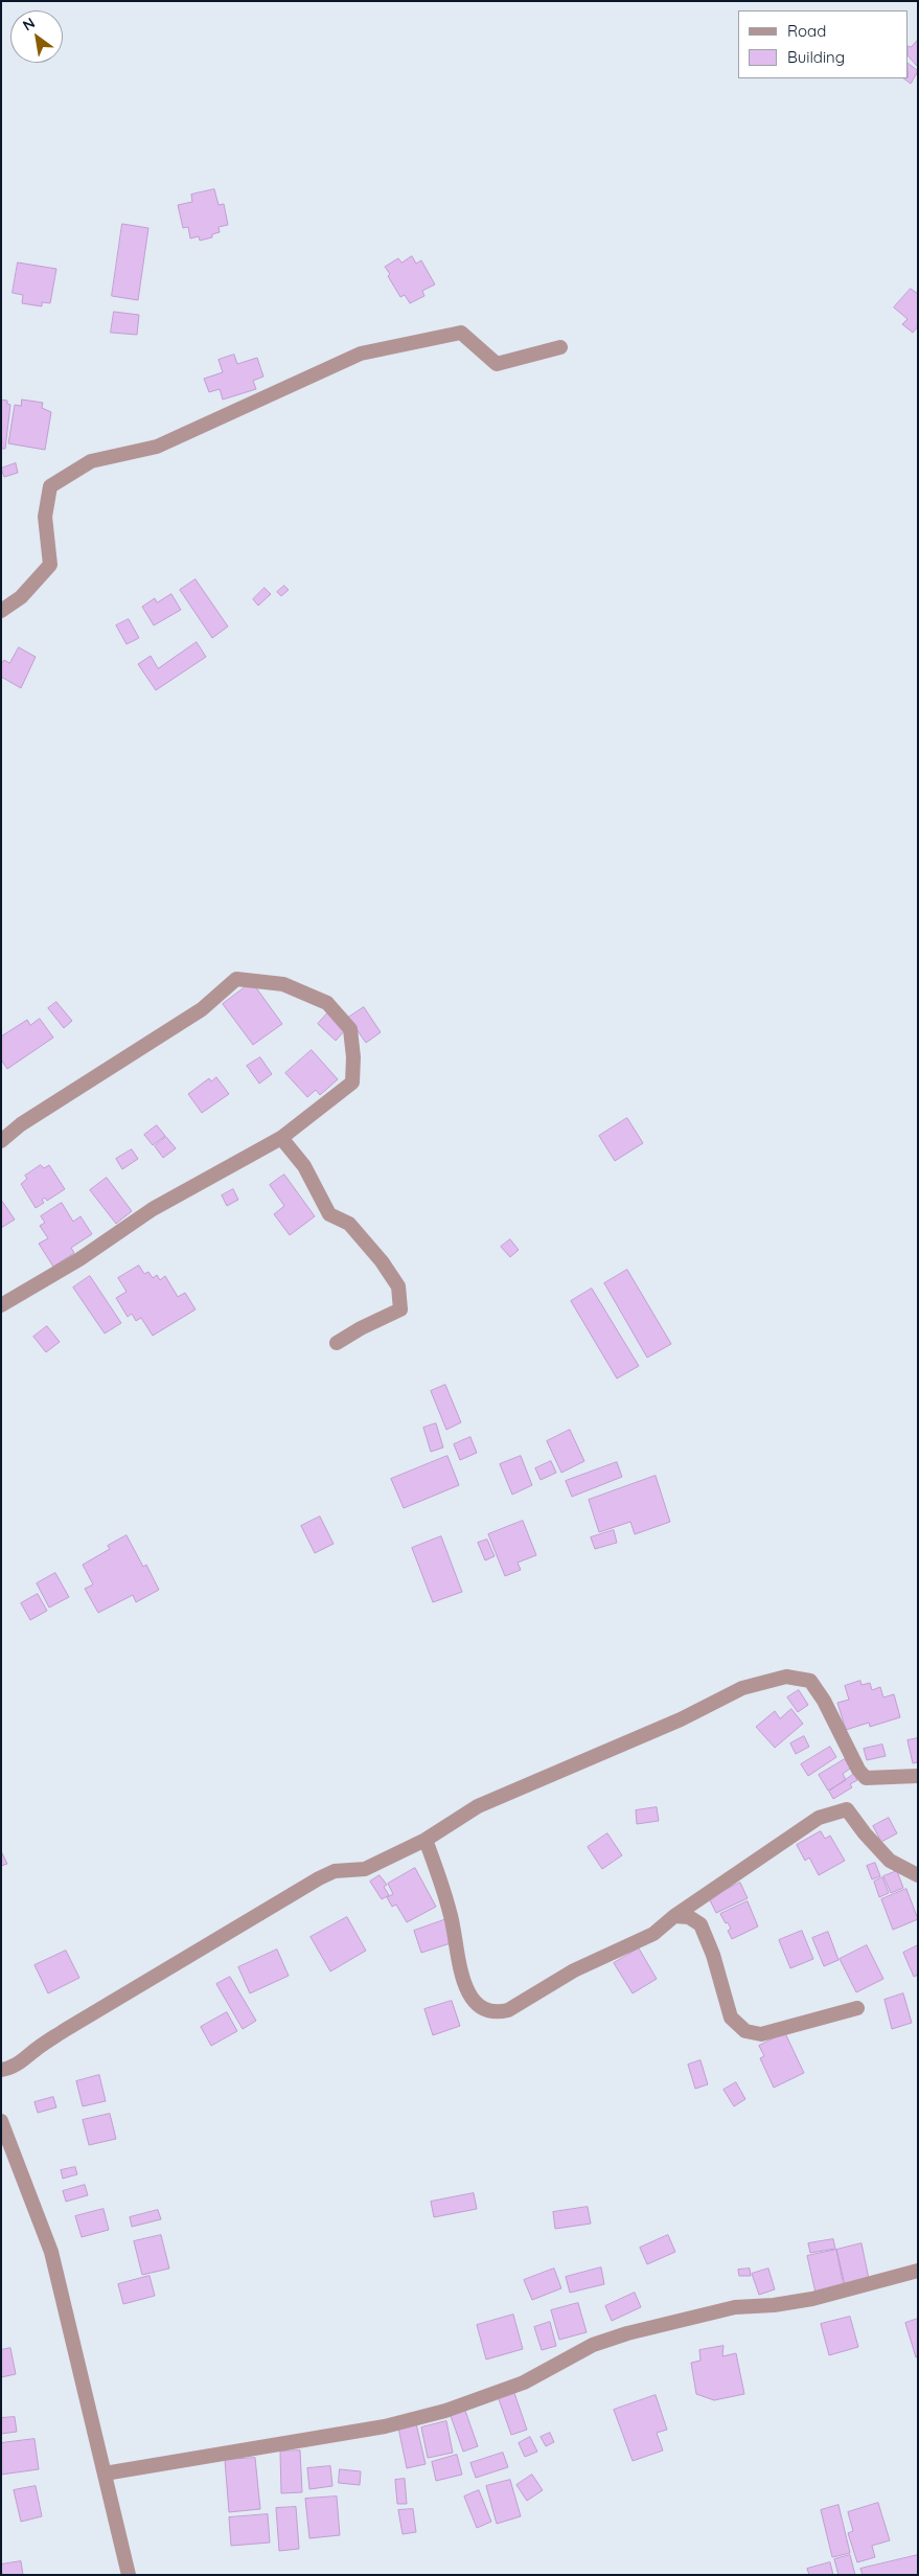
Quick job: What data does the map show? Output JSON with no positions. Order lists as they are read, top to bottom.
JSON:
{
  "legend": ["Road", "Building"],
  "north": "top left"
}
